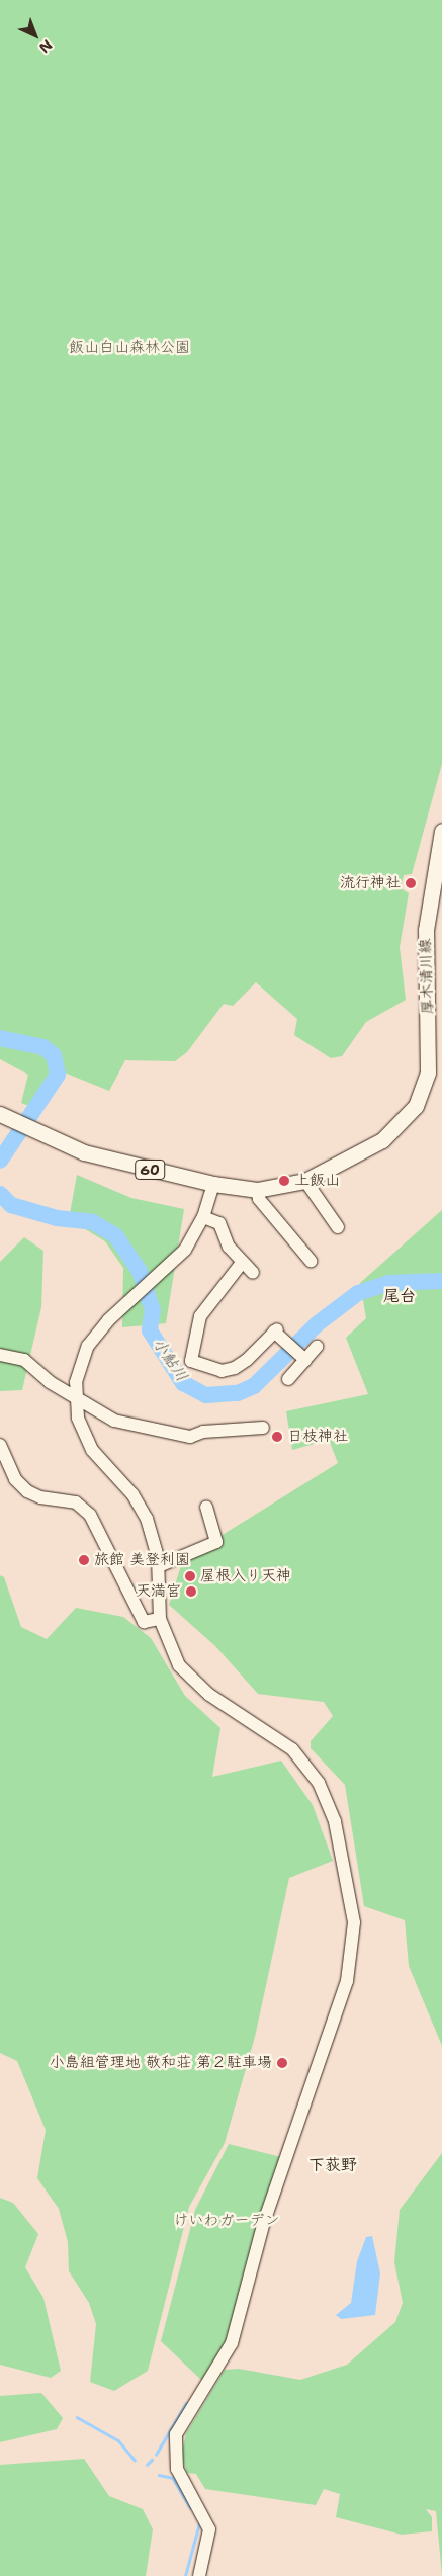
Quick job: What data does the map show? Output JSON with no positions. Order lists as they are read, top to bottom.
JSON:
{
  "streets": {
    "main road": ["厚木清川線", "60"]
  },
  "crossings": [
    ["厚木清川線", "60"]
  ],
  "districts": ["尾台", "下荻野"],
  "water": ["小鮎川"],
  "parks": ["飯山白山森林公園", "けいわガーデン"],
  "places": [
    "流行神社",
    "上飯山",
    "日枝神社",
    "旅館 美登利園",
    "屋根入り天神",
    "天満宮",
    "小島組管理地 敬和荘 第２駐車場"
  ],
  "north": "bottom right"
}
